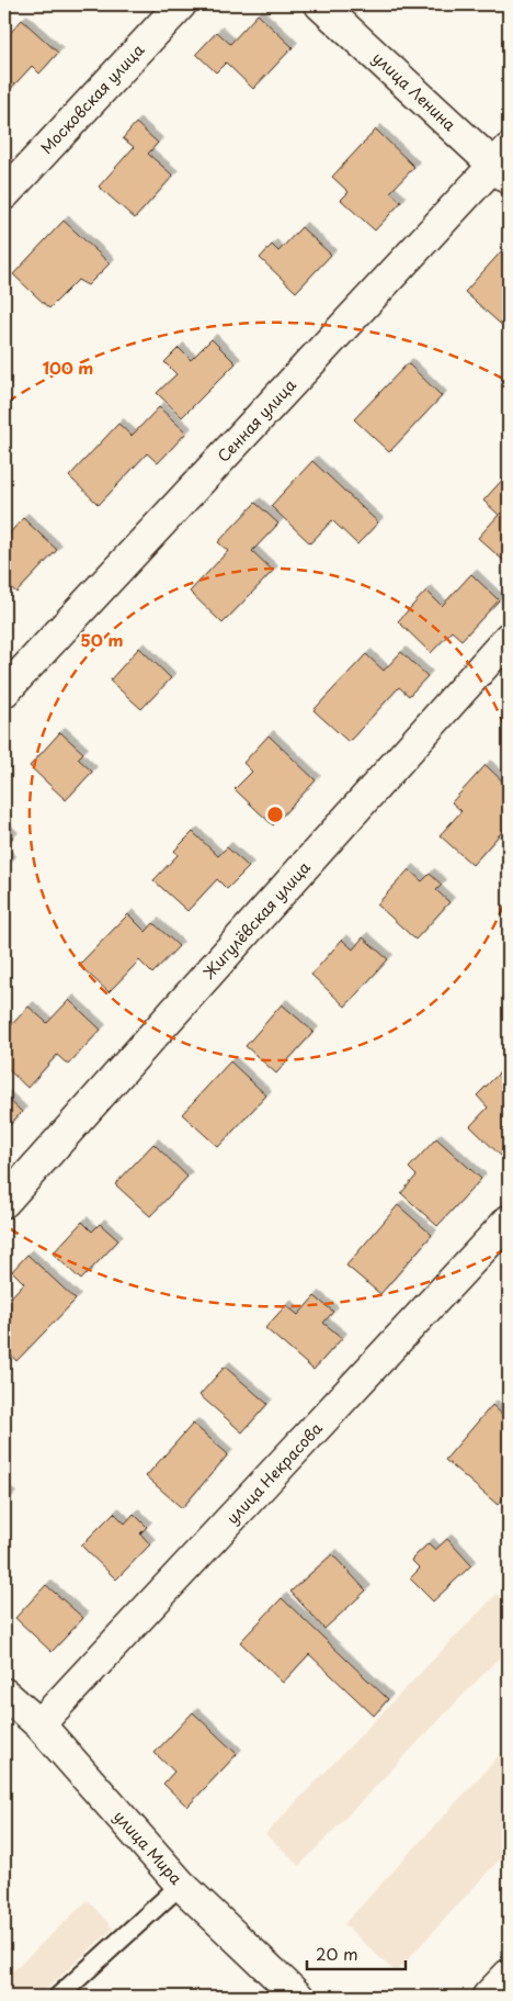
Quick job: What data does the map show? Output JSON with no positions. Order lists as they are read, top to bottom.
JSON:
{
  "streets": {
    "street": [
      "улица Ленина",
      "Московская улица",
      "Сенная улица",
      "Жигулёвская улица",
      "улица Некрасова",
      "улица Мира"
    ]
  },
  "crossings": [
    ["улица Ленина", "Сенная улица"],
    ["улица Некрасова", "улица Мира"]
  ],
  "scale_bar": "20 m",
  "rings": ["100 m", "50 m"]
}
